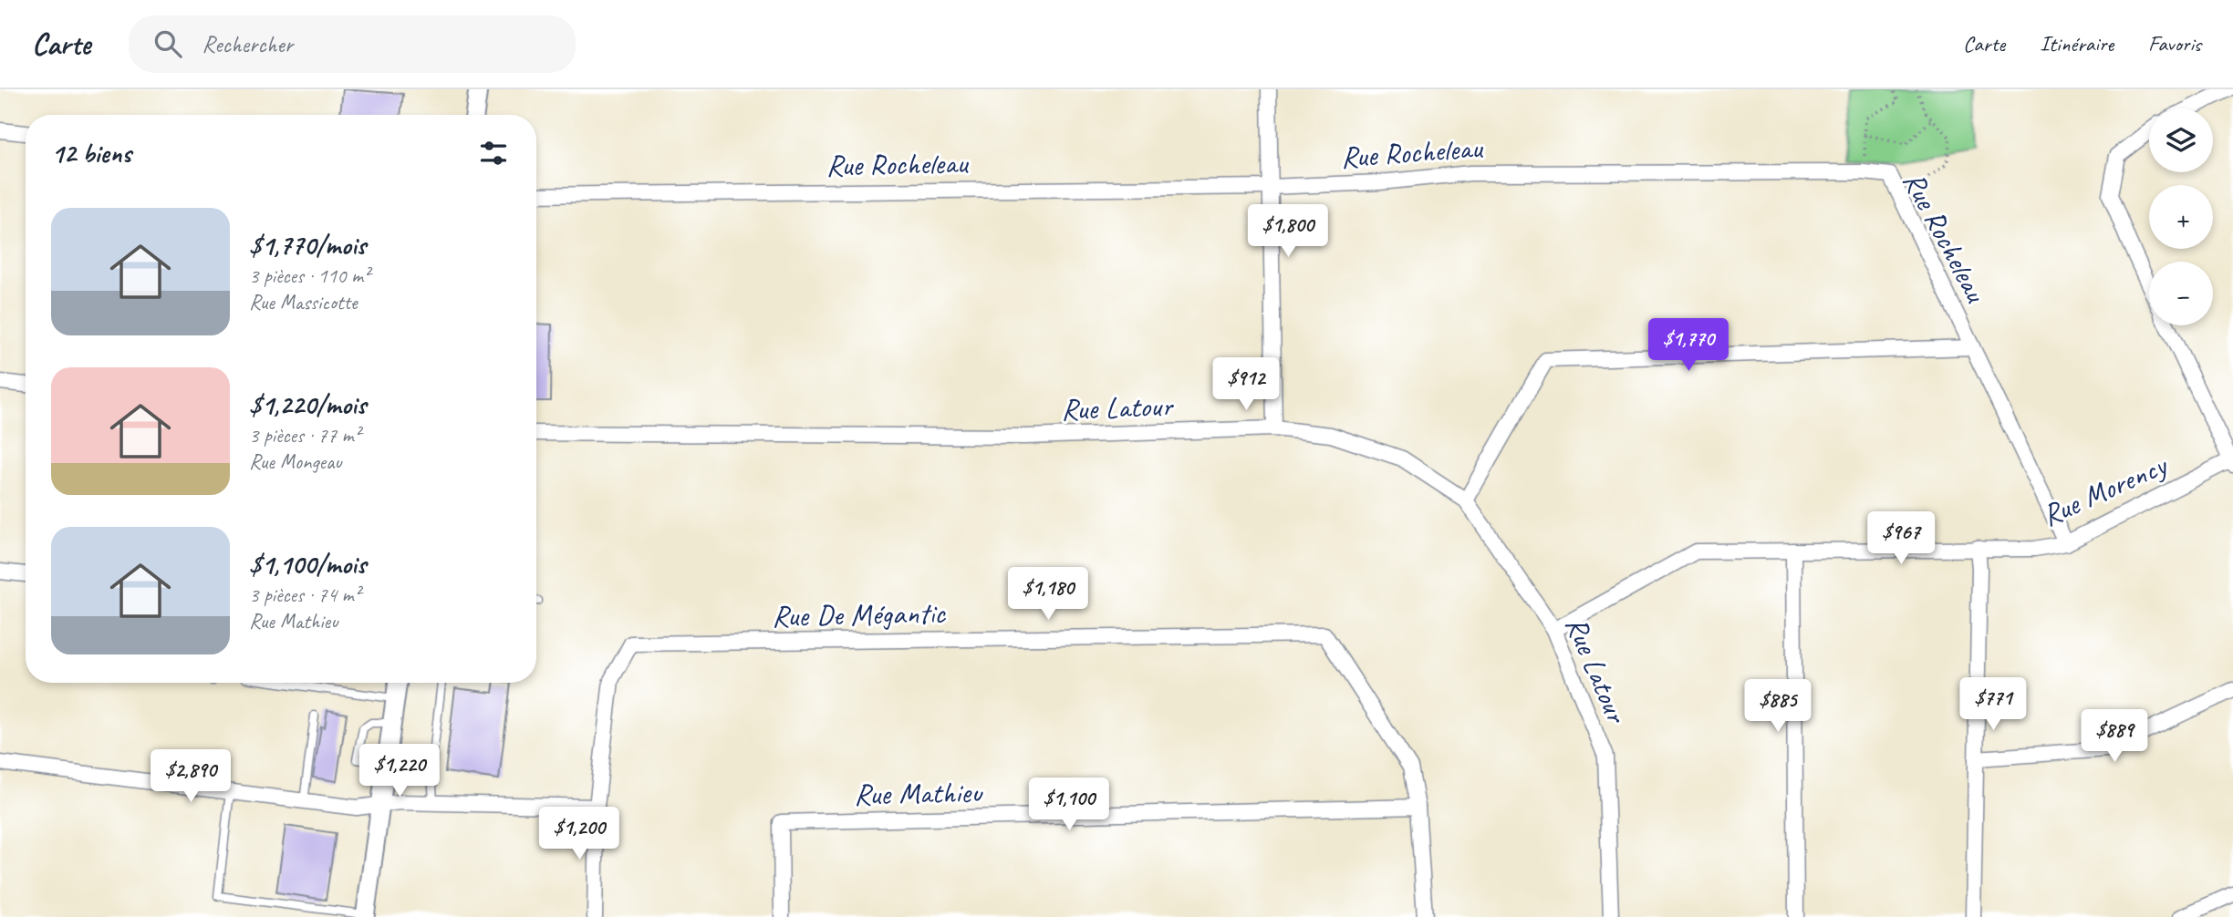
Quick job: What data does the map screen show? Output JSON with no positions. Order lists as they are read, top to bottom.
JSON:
{
  "streets": {
    "street": [
      "Rue Rocheleau",
      "Rue Latour",
      "Rue Morency",
      "Rue De Mégantic",
      "Rue Mathieu"
    ]
  },
  "crossings": [
    ["Rue Rocheleau", "Rue Morency"],
    ["Rue Latour", "Rue Morency"],
    ["Rue De Mégantic", "Rue Mathieu"]
  ],
  "page": {
    "header": "Carte",
    "search": "Rechercher",
    "nav": ["Carte", "Itinéraire", "Favoris"],
    "map_buttons": ["+", "−"],
    "heading": "12 biens",
    "list": [
      {
        "name": "$1,770/mois",
        "note": "3 pièces · 110 m² · Rue Massicotte"
      },
      {
        "name": "$1,220/mois",
        "note": "3 pièces · 77 m² · Rue Mongeau"
      },
      {
        "name": "$1,100/mois",
        "note": "3 pièces · 74 m² · Rue Mathieu"
      }
    ],
    "price": [
      "$1,800",
      "$1,770",
      "$912",
      "$967",
      "$1,180",
      "$771",
      "$885",
      "$889",
      "$1,220",
      "$2,890",
      "$1,100",
      "$1,200"
    ]
  }
}
